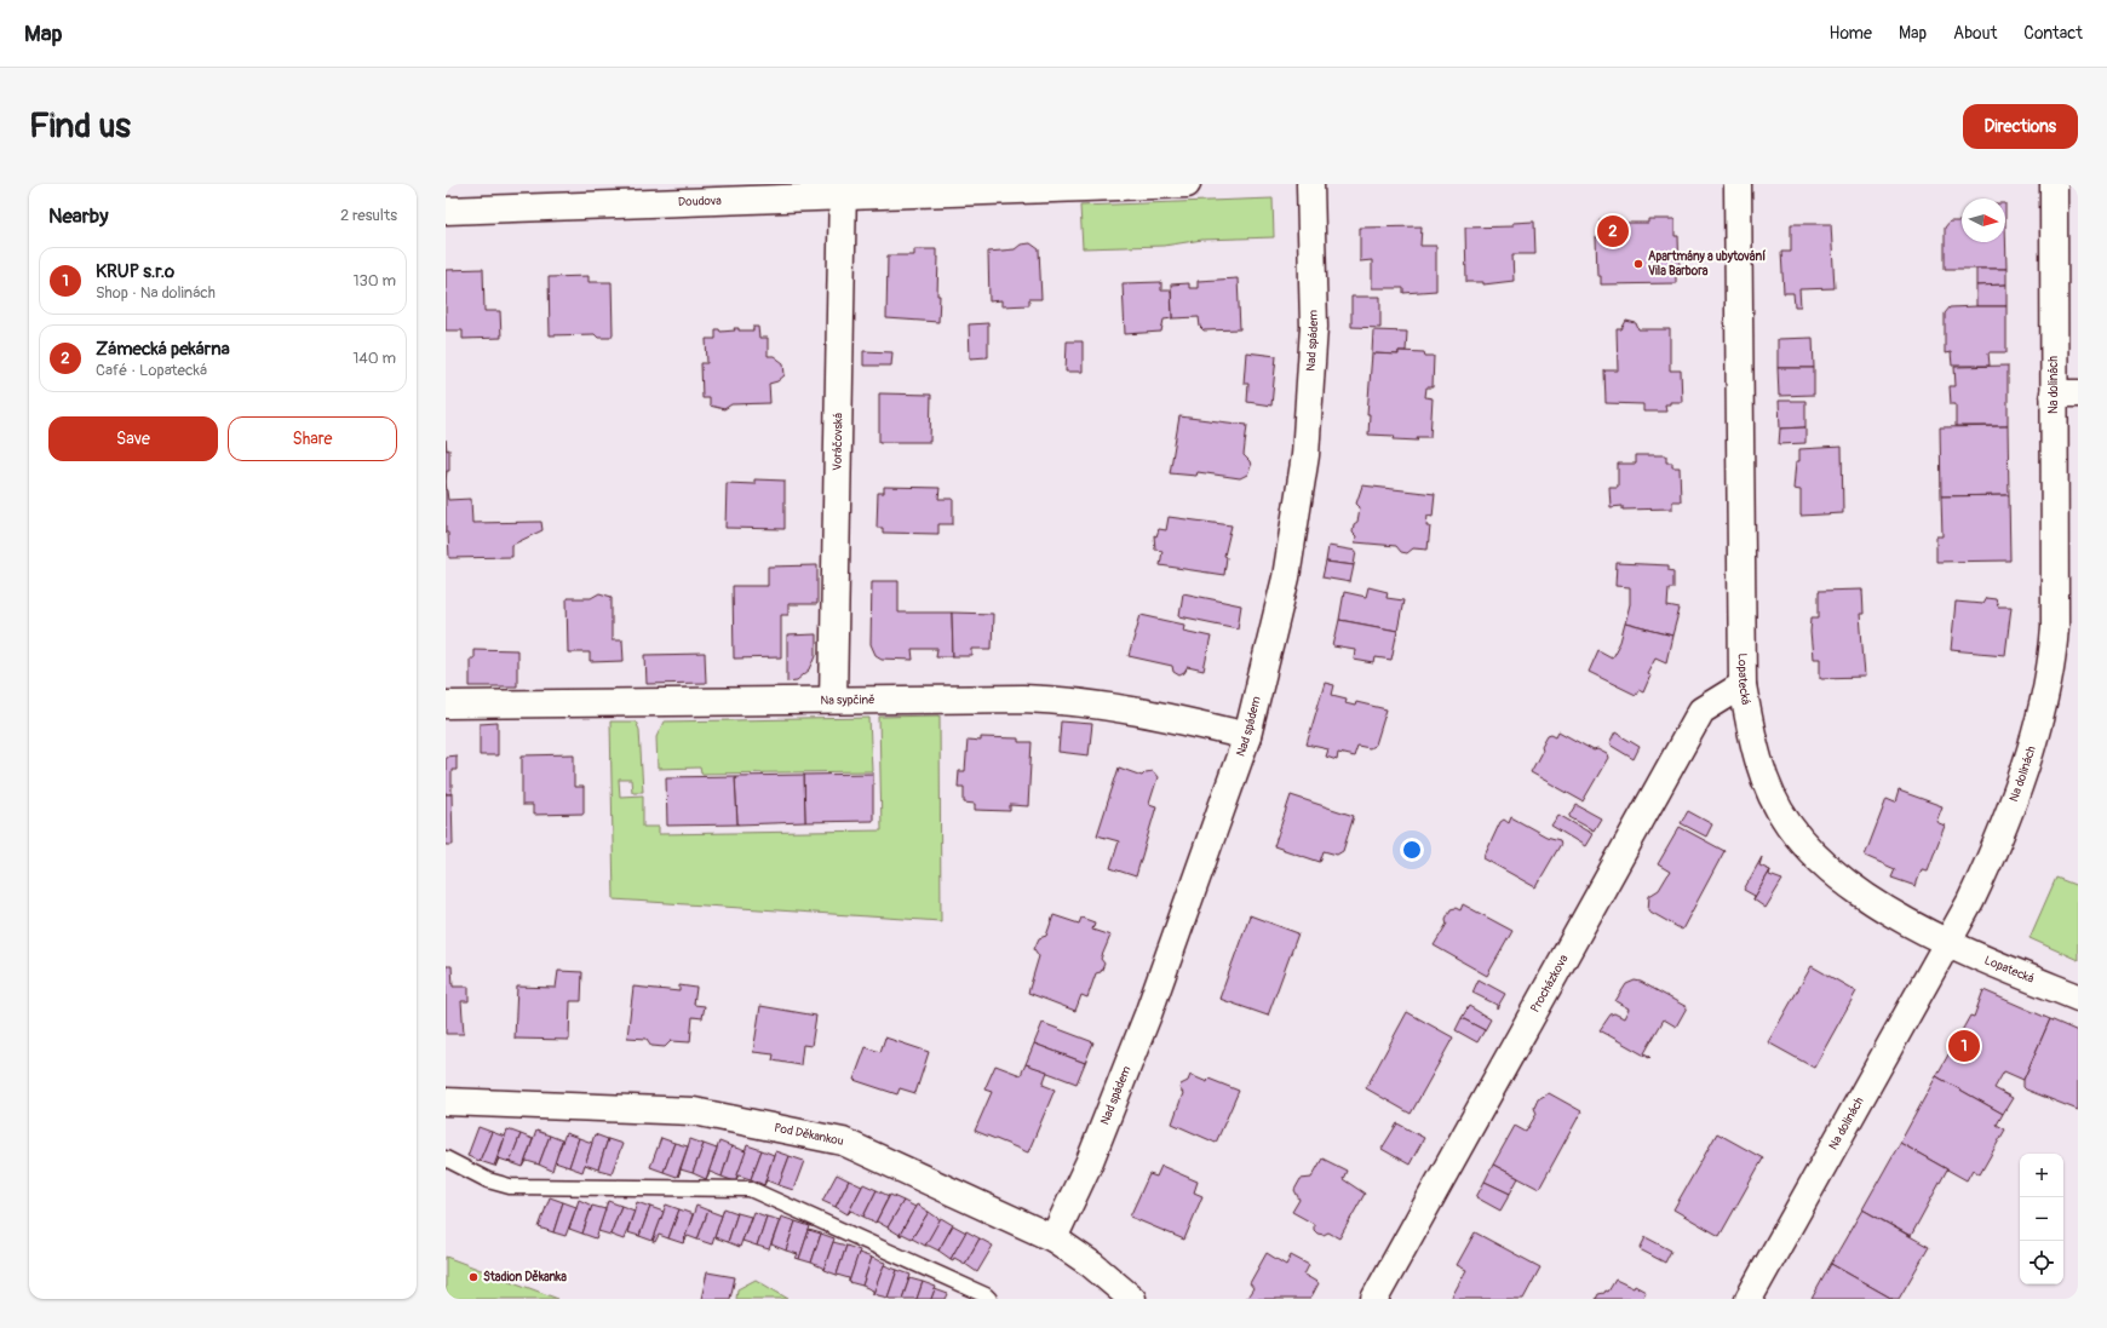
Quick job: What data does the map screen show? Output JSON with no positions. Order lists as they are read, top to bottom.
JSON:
{
  "streets": {
    "street": [
      "Doudova",
      "Nad spádem",
      "Na dolinách",
      "Voráčovská",
      "Lopatecká",
      "Na sypčině",
      "Procházkova",
      "Pod Děkankou"
    ]
  },
  "crossings": [
    ["Doudova", "Voráčovská"],
    ["Nad spádem", "Na sypčině"],
    ["Nad spádem", "Pod Děkankou"],
    ["Na dolinách", "Lopatecká"],
    ["Voráčovská", "Na sypčině"],
    ["Lopatecká", "Procházkova"]
  ],
  "places": ["Apartmány a ubytování Vila Barbora", "Stadion Děkanka"],
  "north": "right",
  "page": {
    "header": "Map",
    "nav": [
      "Home",
      "Map",
      "About",
      "Contact"
    ],
    "buttons": [
      "Directions",
      ["Save", "Share"]
    ],
    "title": "Find us",
    "heading": ["Nearby", "2 results"],
    "pins": ["2", "1"],
    "list": [
      {
        "mark": "1",
        "name": "KRUP s.r.o",
        "note": "Shop · Na dolinách",
        "value": "130 m"
      },
      {
        "mark": "2",
        "name": "Zámecká pekárna",
        "note": "Café · Lopatecká",
        "value": "140 m"
      }
    ],
    "map_buttons": ["+", "−"]
  }
}
